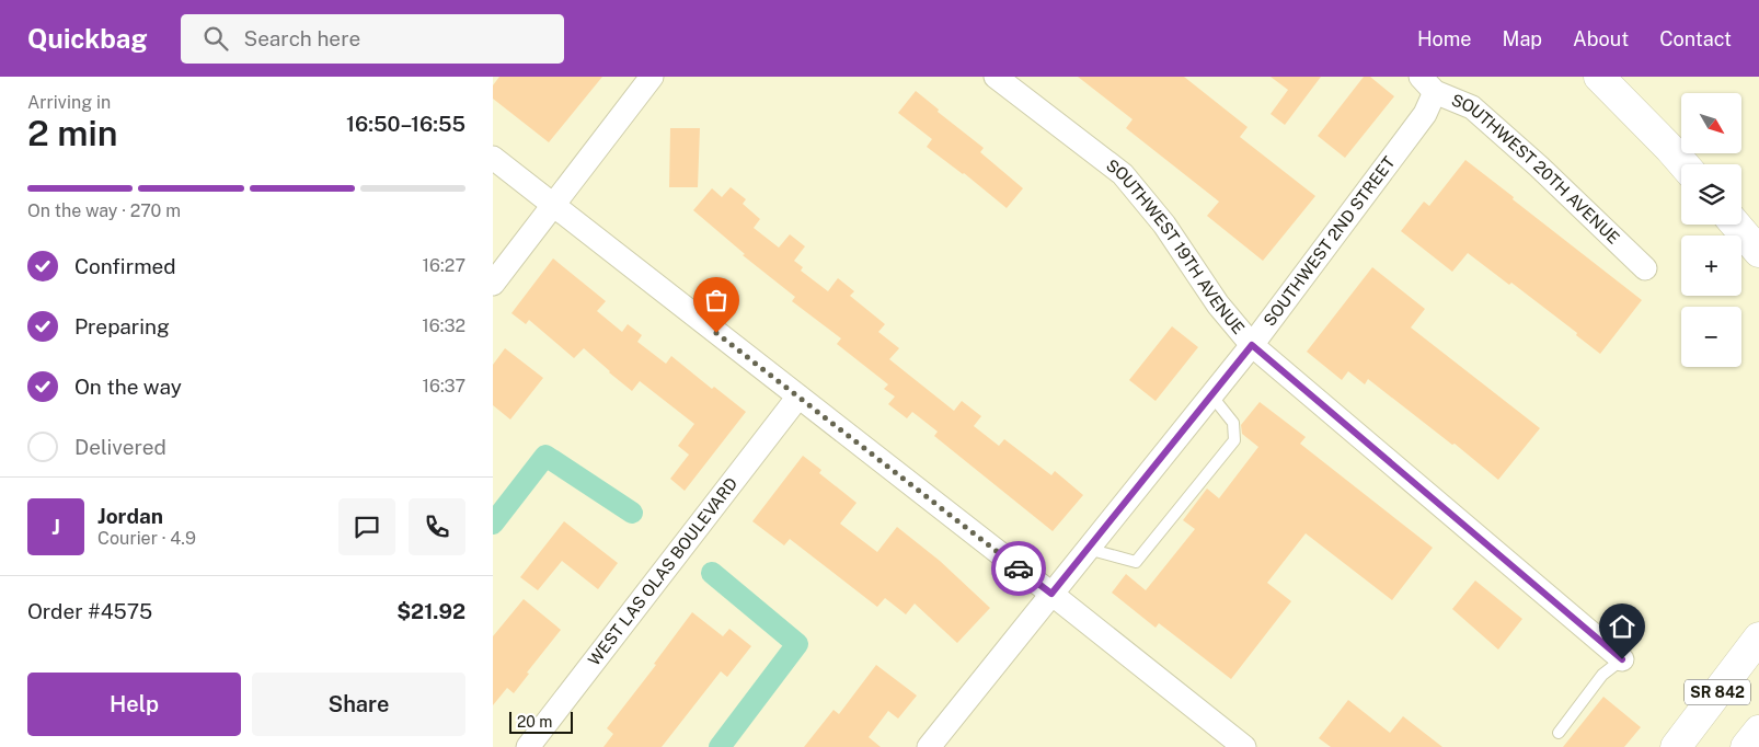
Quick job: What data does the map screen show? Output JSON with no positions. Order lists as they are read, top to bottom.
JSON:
{
  "streets": {
    "main road": ["SR 842"],
    "street": [
      "SOUTHWEST 20TH AVENUE",
      "SOUTHWEST 2ND STREET",
      "SOUTHWEST 19TH AVENUE",
      "WEST LAS OLAS BOULEVARD"
    ]
  },
  "crossings": [
    ["SOUTHWEST 20TH AVENUE", "SOUTHWEST 2ND STREET"],
    ["SOUTHWEST 2ND STREET", "SOUTHWEST 19TH AVENUE"]
  ],
  "scale_bar": "20 m",
  "north": "bottom right",
  "page": {
    "header": "Quickbag",
    "search": "Search here",
    "nav": [
      "Home",
      "Map",
      "About",
      "Contact"
    ],
    "heading": ["2 min", "Arriving in", "16:50–16:55"],
    "panel": [
      "Jordan",
      "Courier · 4.9",
      "Order #4575",
      "$21.92"
    ],
    "map_buttons": ["+", "−"],
    "bar": "On the way · 270 m",
    "list": [
      ["Confirmed", "16:27"],
      ["Preparing", "16:32"],
      ["On the way", "16:37"],
      "Delivered"
    ],
    "round": "J",
    "buttons": ["Help", "Share"],
    "scale": "20 m"
  }
}
